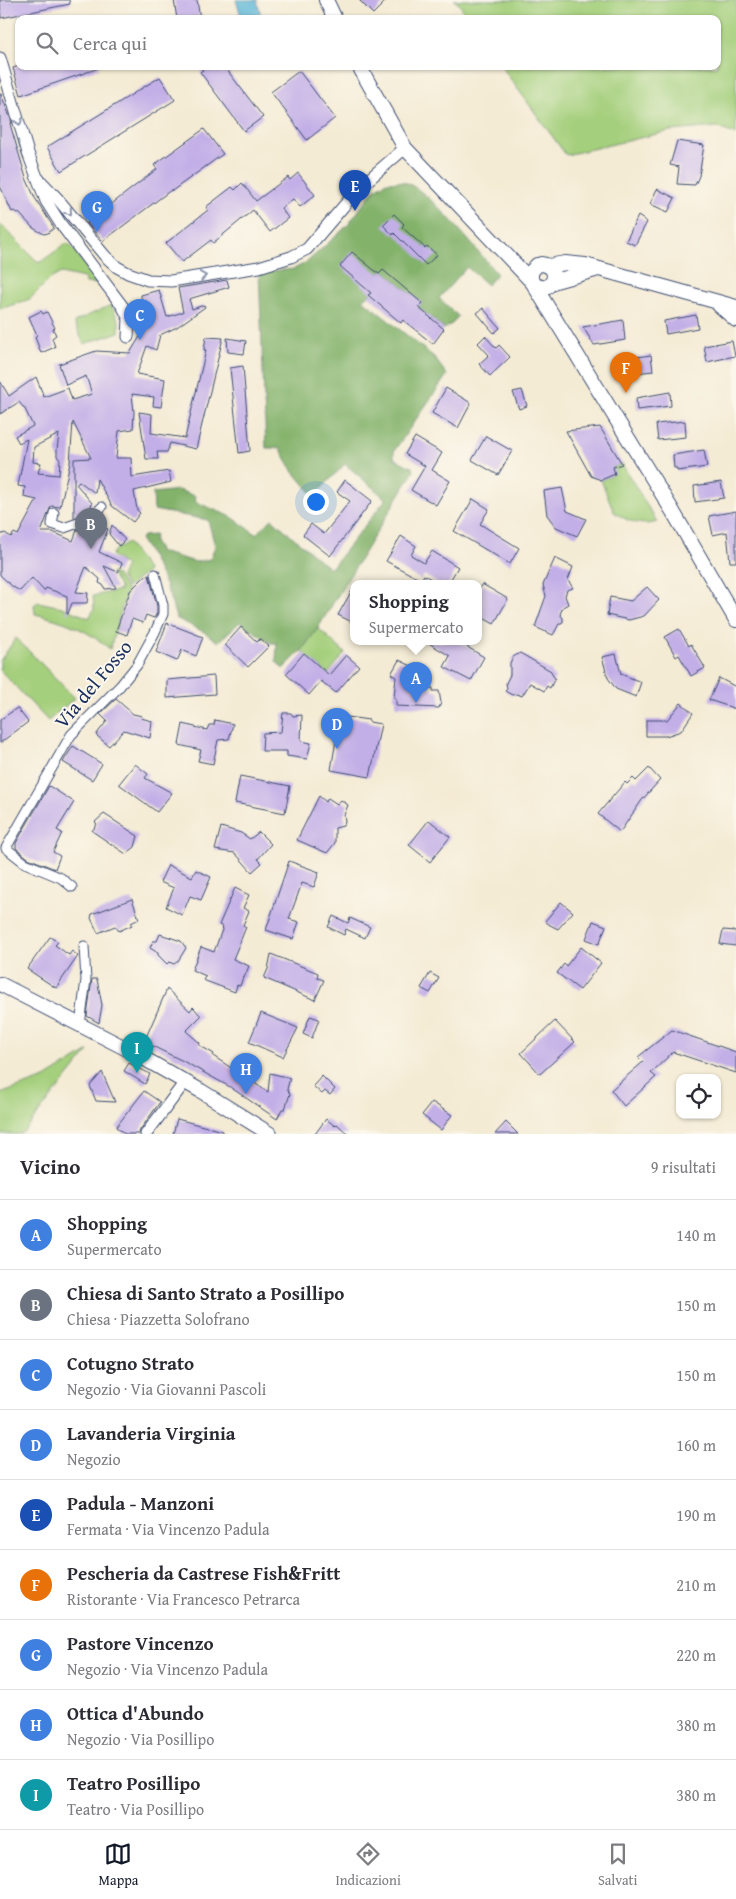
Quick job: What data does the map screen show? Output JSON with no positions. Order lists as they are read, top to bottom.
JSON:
{
  "streets": {
    "street": ["Via del Fosso"]
  },
  "page": {
    "search": "Cerca qui",
    "pins": [
      "E",
      "G",
      "C",
      "F",
      "B",
      "A",
      "D",
      "I",
      "H"
    ],
    "popup": ["Shopping", "Supermercato"],
    "heading": ["Vicino", "9 risultati"],
    "list": [
      {
        "mark": "A",
        "name": "Shopping",
        "note": "Supermercato",
        "value": "140 m"
      },
      {
        "mark": "B",
        "name": "Chiesa di Santo Strato a Posillipo",
        "note": "Chiesa · Piazzetta Solofrano",
        "value": "150 m"
      },
      {
        "mark": "C",
        "name": "Cotugno Strato",
        "note": "Negozio · Via Giovanni Pascoli",
        "value": "150 m"
      },
      {
        "mark": "D",
        "name": "Lavanderia Virginia",
        "note": "Negozio",
        "value": "160 m"
      },
      {
        "mark": "E",
        "name": "Padula - Manzoni",
        "note": "Fermata · Via Vincenzo Padula",
        "value": "190 m"
      },
      {
        "mark": "F",
        "name": "Pescheria da Castrese Fish&Fritt",
        "note": "Ristorante · Via Francesco Petrarca",
        "value": "210 m"
      },
      {
        "mark": "G",
        "name": "Pastore Vincenzo",
        "note": "Negozio · Via Vincenzo Padula",
        "value": "220 m"
      },
      {
        "mark": "H",
        "name": "Ottica d'Abundo",
        "note": "Negozio · Via Posillipo",
        "value": "380 m"
      },
      {
        "mark": "I",
        "name": "Teatro Posillipo",
        "note": "Teatro · Via Posillipo",
        "value": "380 m"
      }
    ],
    "nav": ["Mappa", "Indicazioni", "Salvati"]
  }
}
